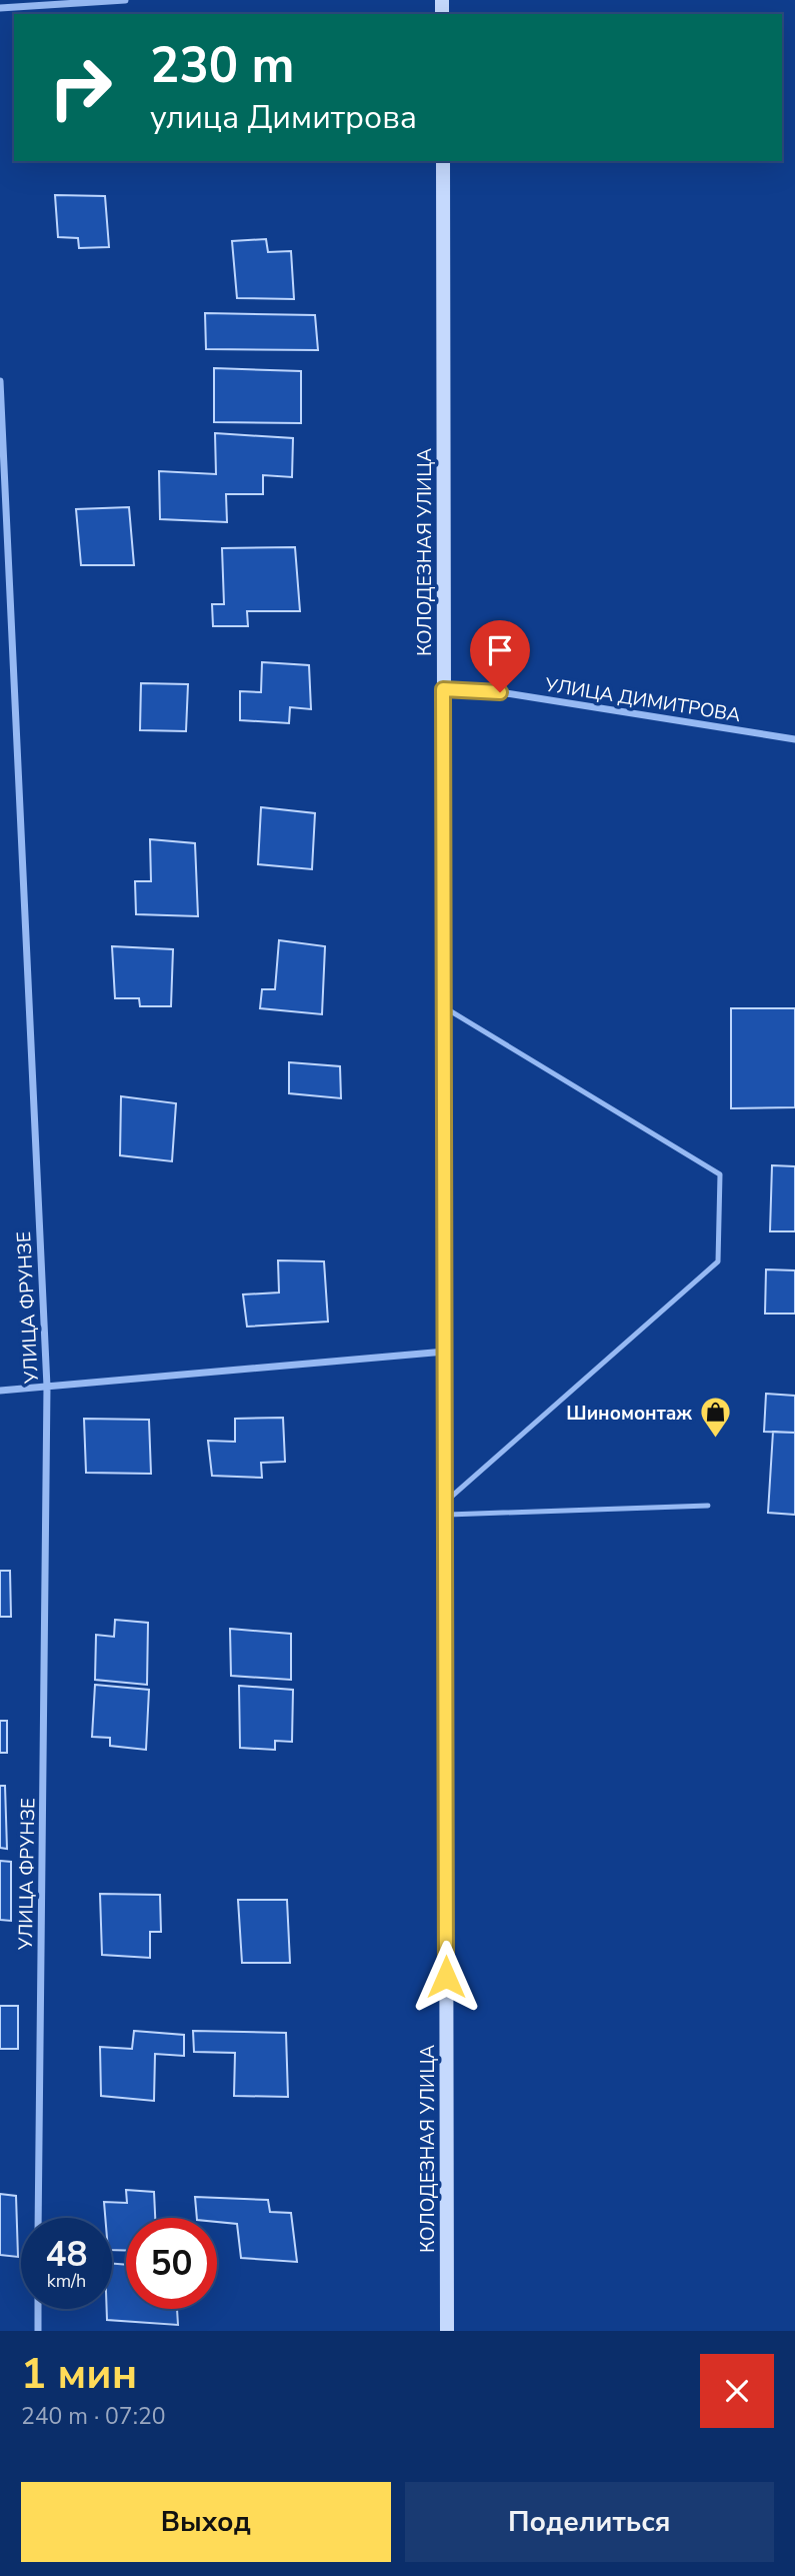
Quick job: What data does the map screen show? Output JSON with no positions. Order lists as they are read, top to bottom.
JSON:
{
  "streets": {
    "main road": ["КОЛОДЕЗНАЯ УЛИЦА"],
    "street": ["УЛИЦА ДИМИТРОВА", "УЛИЦА ФРУНЗЕ"]
  },
  "crossings": [
    ["КОЛОДЕЗНАЯ УЛИЦА", "УЛИЦА ДИМИТРОВА"]
  ],
  "places": {
    "shop": ["Шиномонтаж"]
  },
  "page": {
    "turn": ["230 m", "улица Димитрова"],
    "speed": "48 km/h",
    "limit": "50",
    "heading": ["1 мин", "240 m · 07:20"],
    "buttons": ["Выход", "Поделиться"]
  }
}
